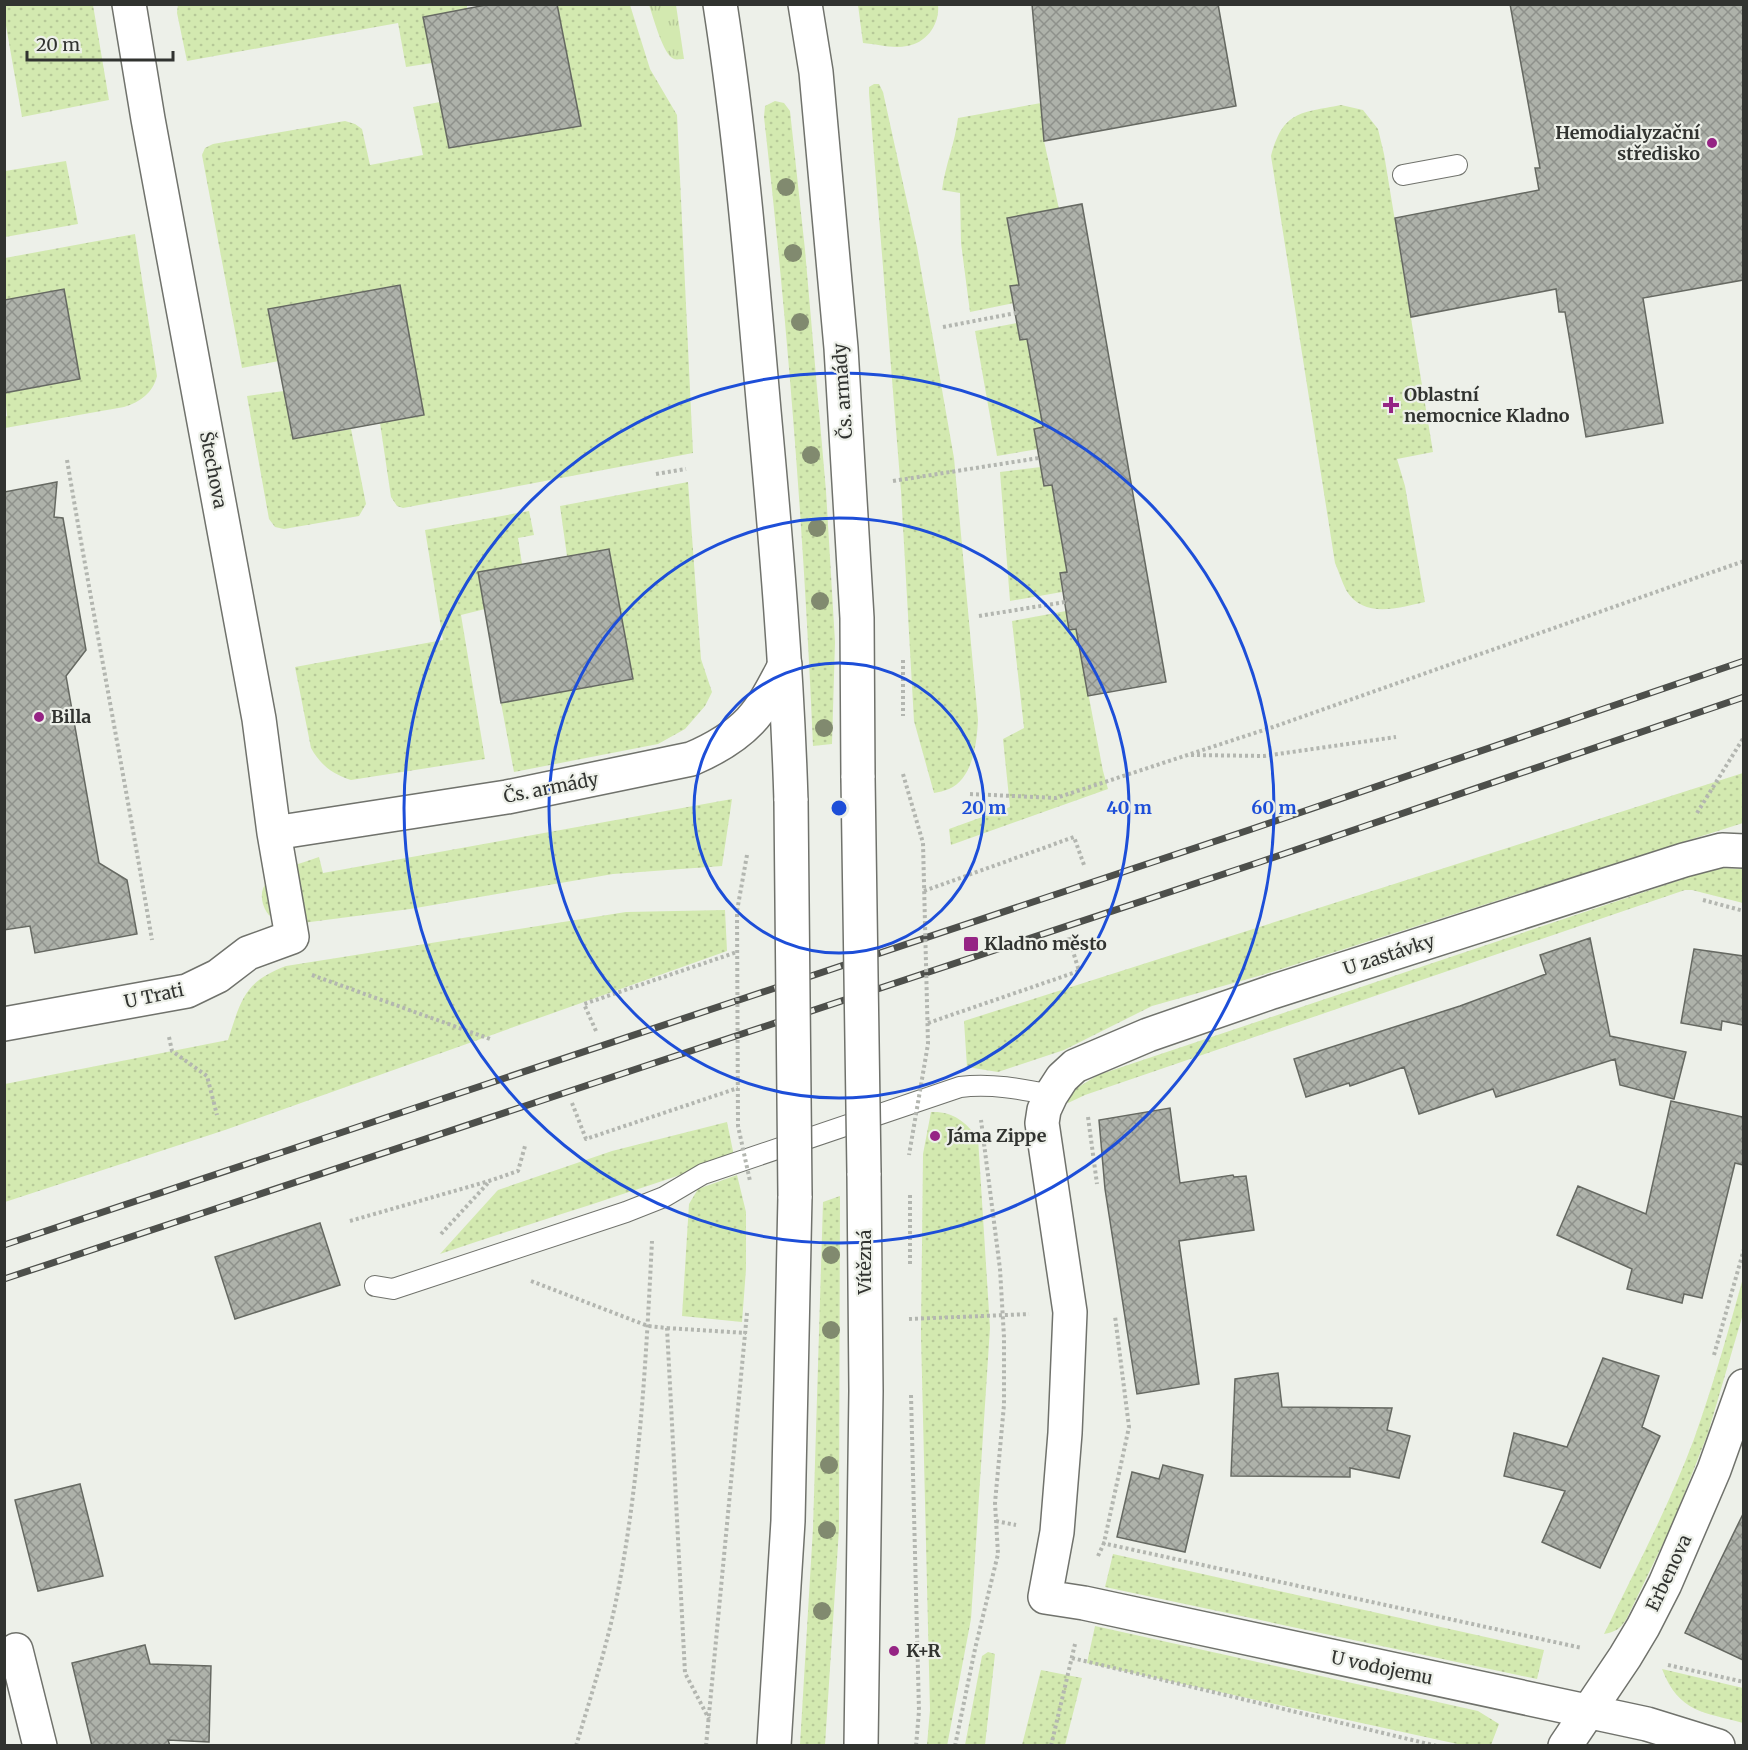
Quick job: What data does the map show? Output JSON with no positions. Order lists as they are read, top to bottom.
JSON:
{
  "streets": {
    "street": [
      "Čs. armády",
      "Štechova",
      "U zastávky",
      "U Trati",
      "Vítězná",
      "Erbenova",
      "U vodojemu"
    ]
  },
  "crossings": [
    ["Čs. armády", "Štechova"],
    ["Čs. armády", "Vítězná"],
    ["Štechova", "U Trati"],
    ["Erbenova", "U vodojemu"]
  ],
  "places": {
    "other": [
      "Hemodialyzační středisko",
      "Billa",
      "Jáma Zippe",
      "K+R"
    ],
    "health": ["Oblastní nemocnice Kladno"],
    "transit": ["Kladno město"]
  },
  "scale_bar": "20 m",
  "rings": ["20 m", "40 m", "60 m"]
}
